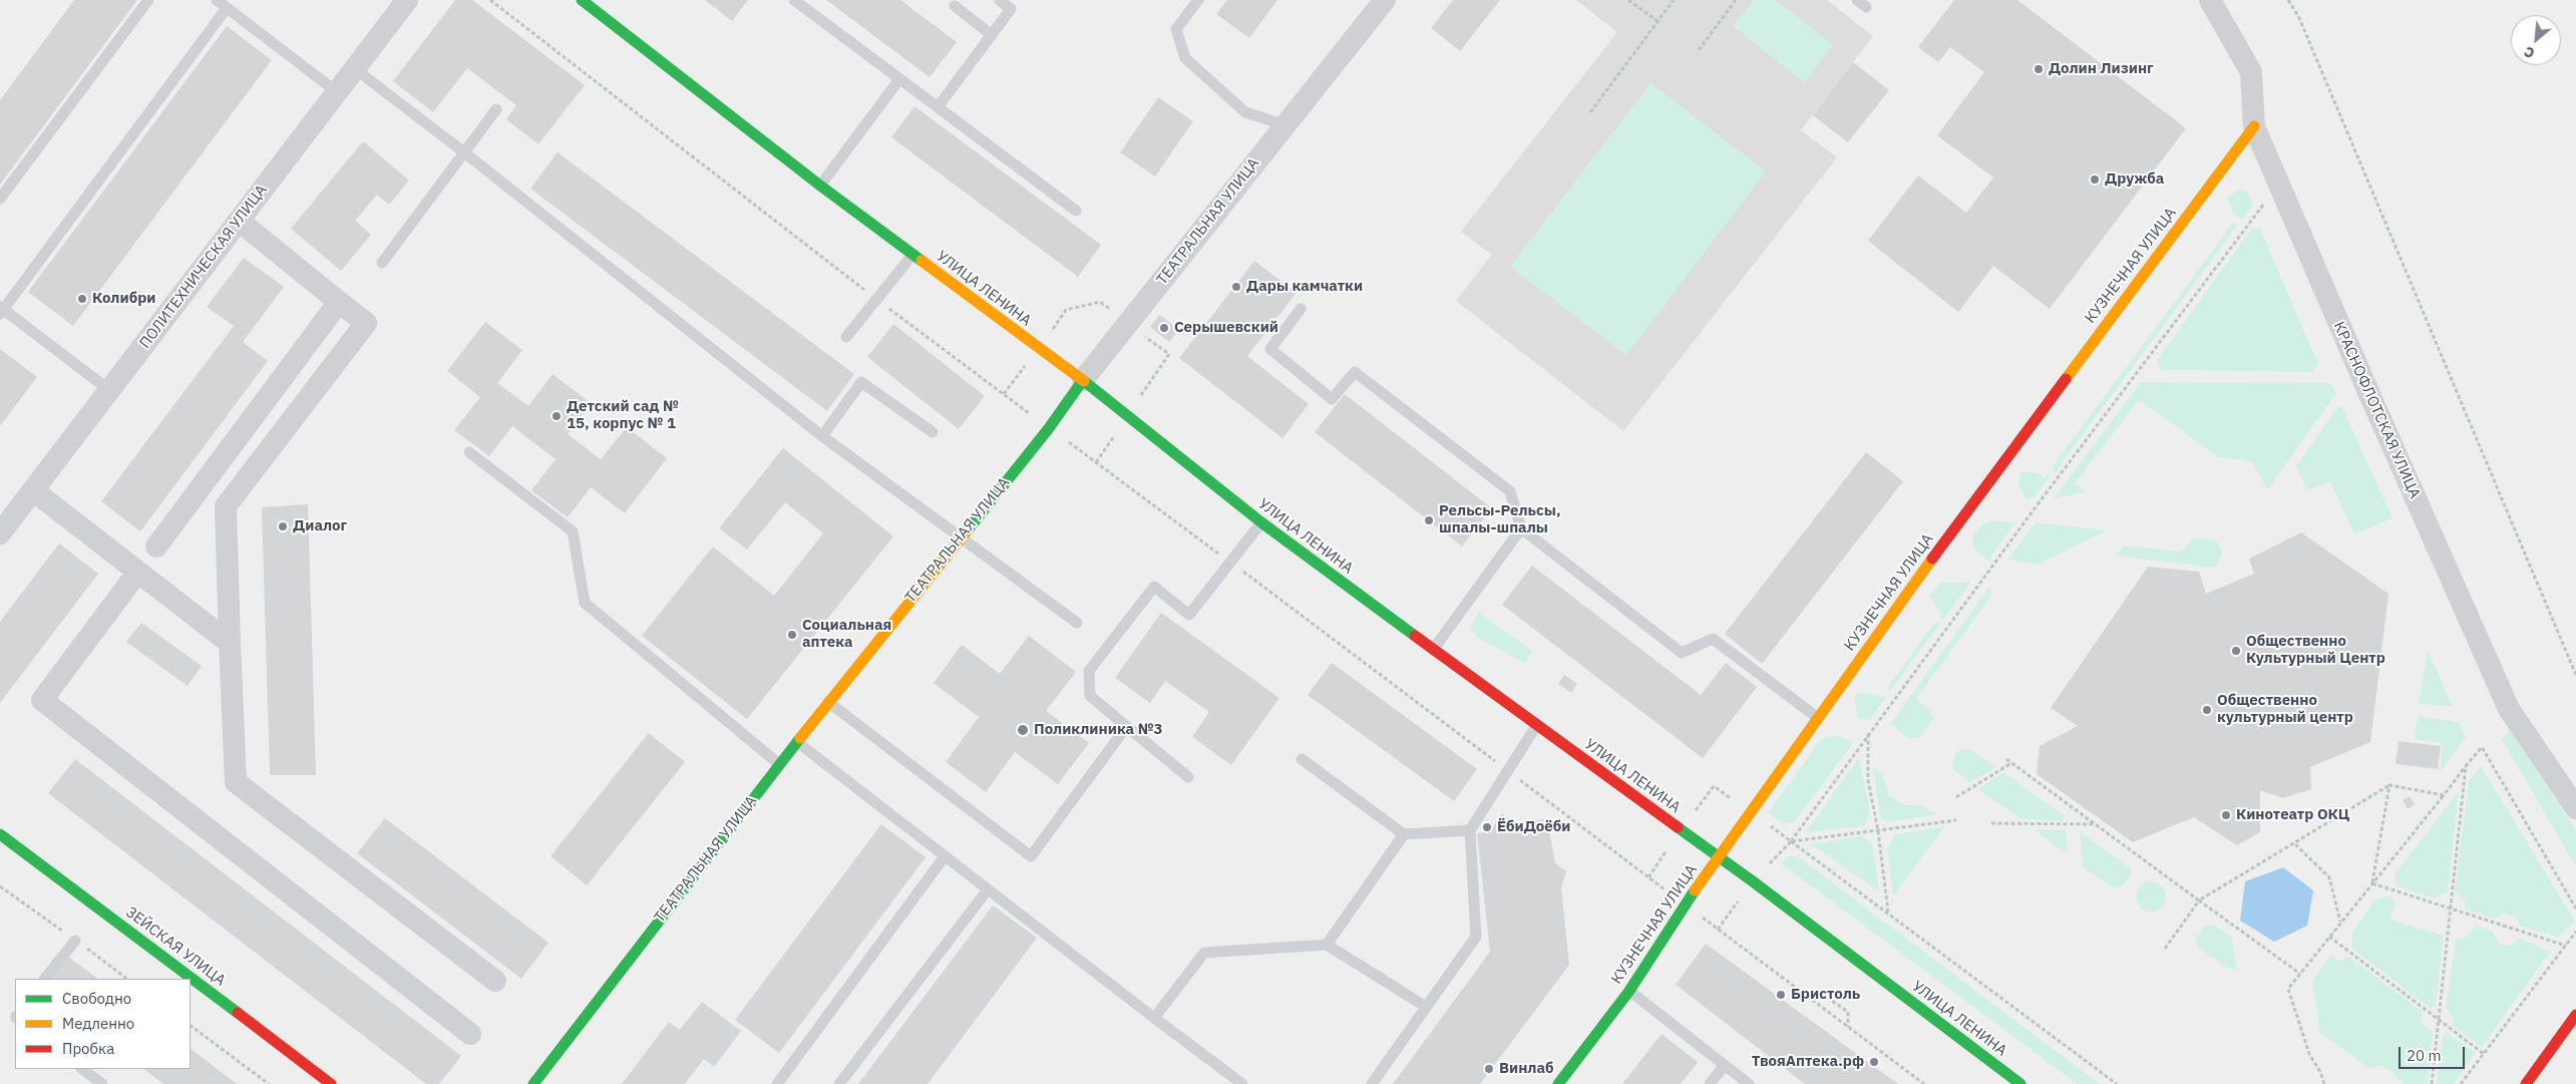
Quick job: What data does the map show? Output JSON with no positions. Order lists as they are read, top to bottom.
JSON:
{
  "streets": {
    "main road": [
      "ТЕАТРАЛЬНАЯ УЛИЦА",
      "КУЗНЕЧНАЯ УЛИЦА",
      "УЛИЦА ЛЕНИНА",
      "ЗЕЙСКАЯ УЛИЦА"
    ],
    "street": ["ПОЛИТЕХНИЧЕСКАЯ УЛИЦА", "КРАСНОФЛОТСКАЯ УЛИЦА"]
  },
  "crossings": [
    ["ТЕАТРАЛЬНАЯ УЛИЦА", "УЛИЦА ЛЕНИНА"],
    ["КУЗНЕЧНАЯ УЛИЦА", "УЛИЦА ЛЕНИНА"],
    ["КУЗНЕЧНАЯ УЛИЦА", "КРАСНОФЛОТСКАЯ УЛИЦА"]
  ],
  "places": [
    "Долин Лизинг",
    "Дружба",
    "Дары камчатки",
    "Колибри",
    "Серышевский",
    "Детский сад № 15, корпус № 1",
    "Рельсы-Рельсы, шпалы-шпалы",
    "Диалог",
    "Социальная аптека",
    "Общественно Культурный Центр",
    "Общественно культурный центр",
    "Поликлиника №3",
    "Кинотеатр ОКЦ",
    "ЁбиДоёби",
    "Бристоль",
    "ТвояАптека.рф",
    "Винлаб"
  ],
  "legend": ["Свободно", "Медленно", "Пробка"],
  "scale_bar": "20 m",
  "north": "bottom left"
}
